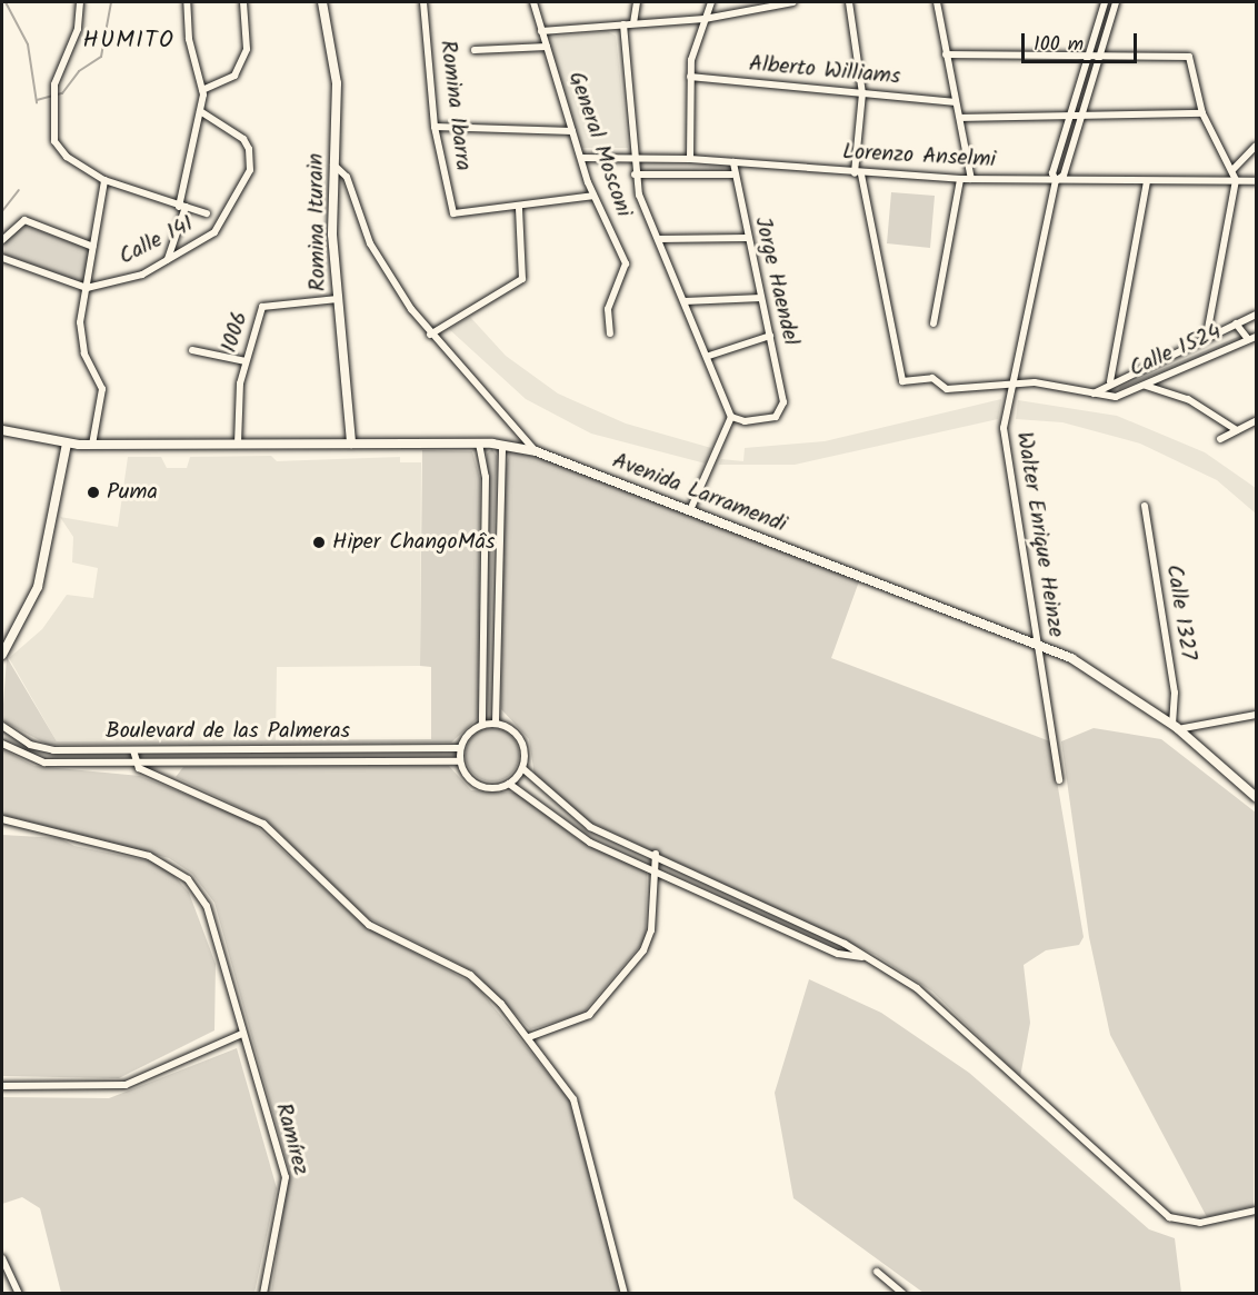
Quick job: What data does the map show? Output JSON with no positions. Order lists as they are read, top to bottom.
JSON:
{
  "streets": {
    "main road": ["Romina Iturain", "Avenida Larramendi"],
    "street": [
      "Alberto Williams",
      "Romina Ibarra",
      "General Mosconi",
      "Lorenzo Anselmi",
      "Calle 141",
      "Jorge Haendel",
      "1006",
      "Calle 1524",
      "Walter Enrique Heinze",
      "Calle 1327",
      "Boulevard de las Palmeras",
      "Ramírez"
    ]
  },
  "crossings": [
    ["General Mosconi", "Lorenzo Anselmi"],
    ["Lorenzo Anselmi", "Jorge Haendel"],
    ["Lorenzo Anselmi", "Walter Enrique Heinze"],
    ["Romina Iturain", "1006"],
    ["Romina Iturain", "Avenida Larramendi"],
    ["1006", "Avenida Larramendi"],
    ["Avenida Larramendi", "Walter Enrique Heinze"],
    ["Avenida Larramendi", "Calle 1327"]
  ],
  "districts": ["HUMITO"],
  "places": ["Puma", "Hiper ChangoMâs"],
  "scale_bar": "100 m"
}
